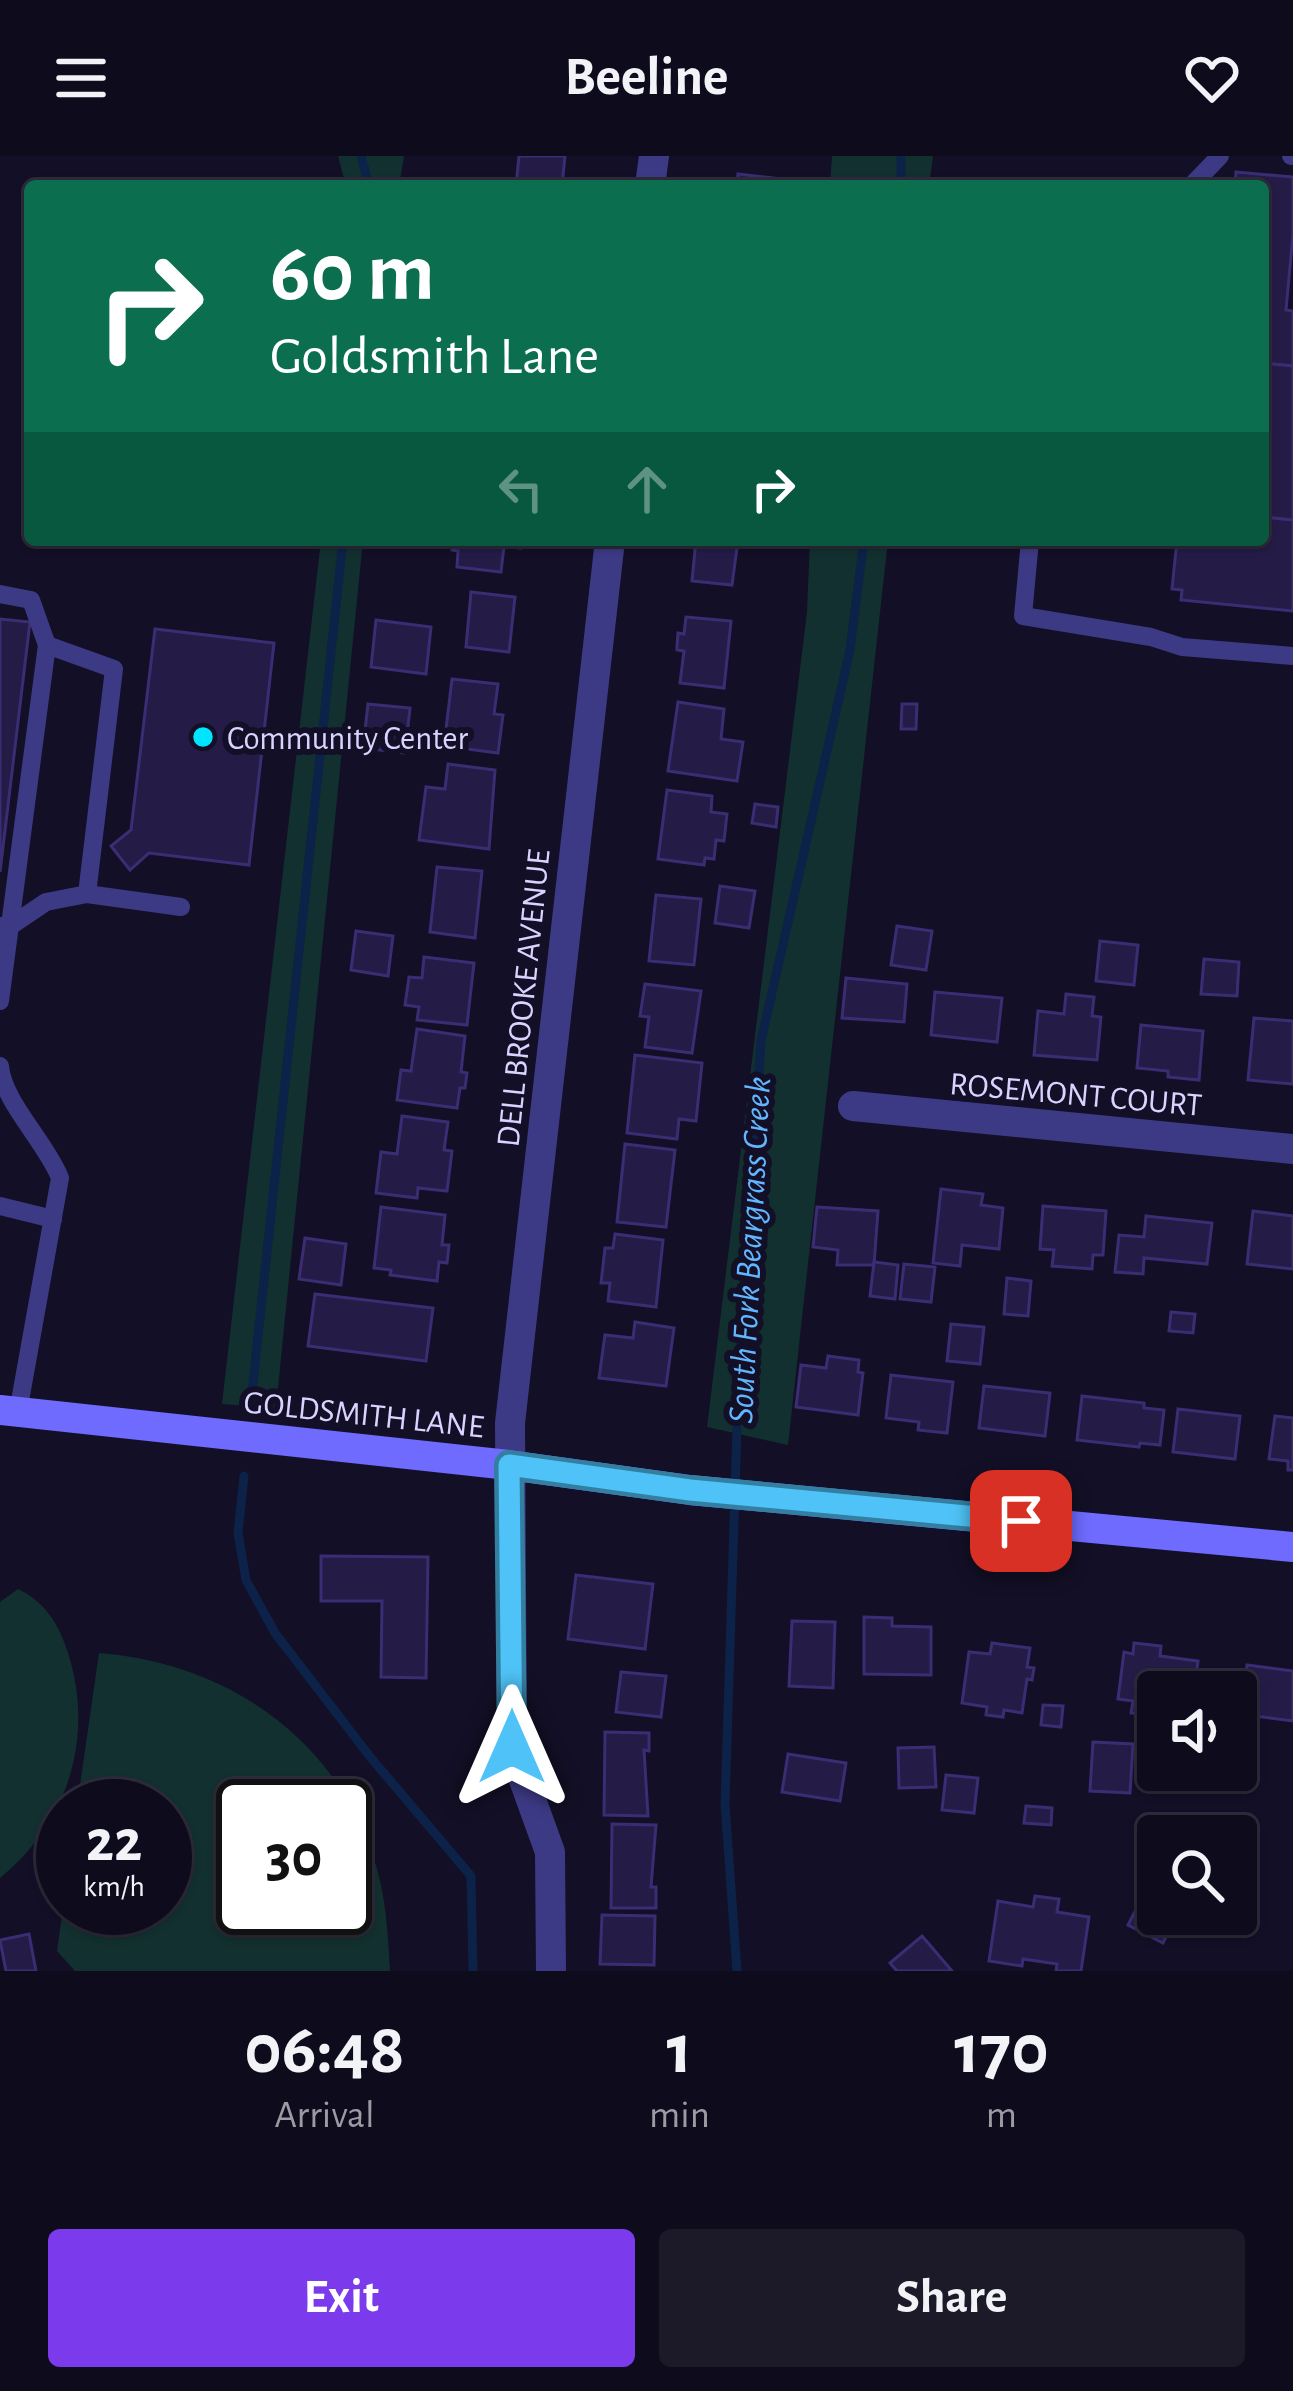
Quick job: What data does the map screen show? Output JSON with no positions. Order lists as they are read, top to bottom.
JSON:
{
  "streets": {
    "street": ["DELL BROOKE AVENUE", "ROSEMONT COURT", "GOLDSMITH LANE"]
  },
  "crossings": [
    ["DELL BROOKE AVENUE", "GOLDSMITH LANE"]
  ],
  "water": ["South Fork Beargrass Creek"],
  "places": ["Community Center"],
  "page": {
    "header": "Beeline",
    "turn": ["60 m", "Goldsmith Lane"],
    "speed": "22 km/h",
    "limit": "30",
    "eta": [
      "06:48",
      "Arrival",
      "1",
      "min",
      "170",
      "m"
    ],
    "buttons": ["Exit", "Share"]
  }
}
